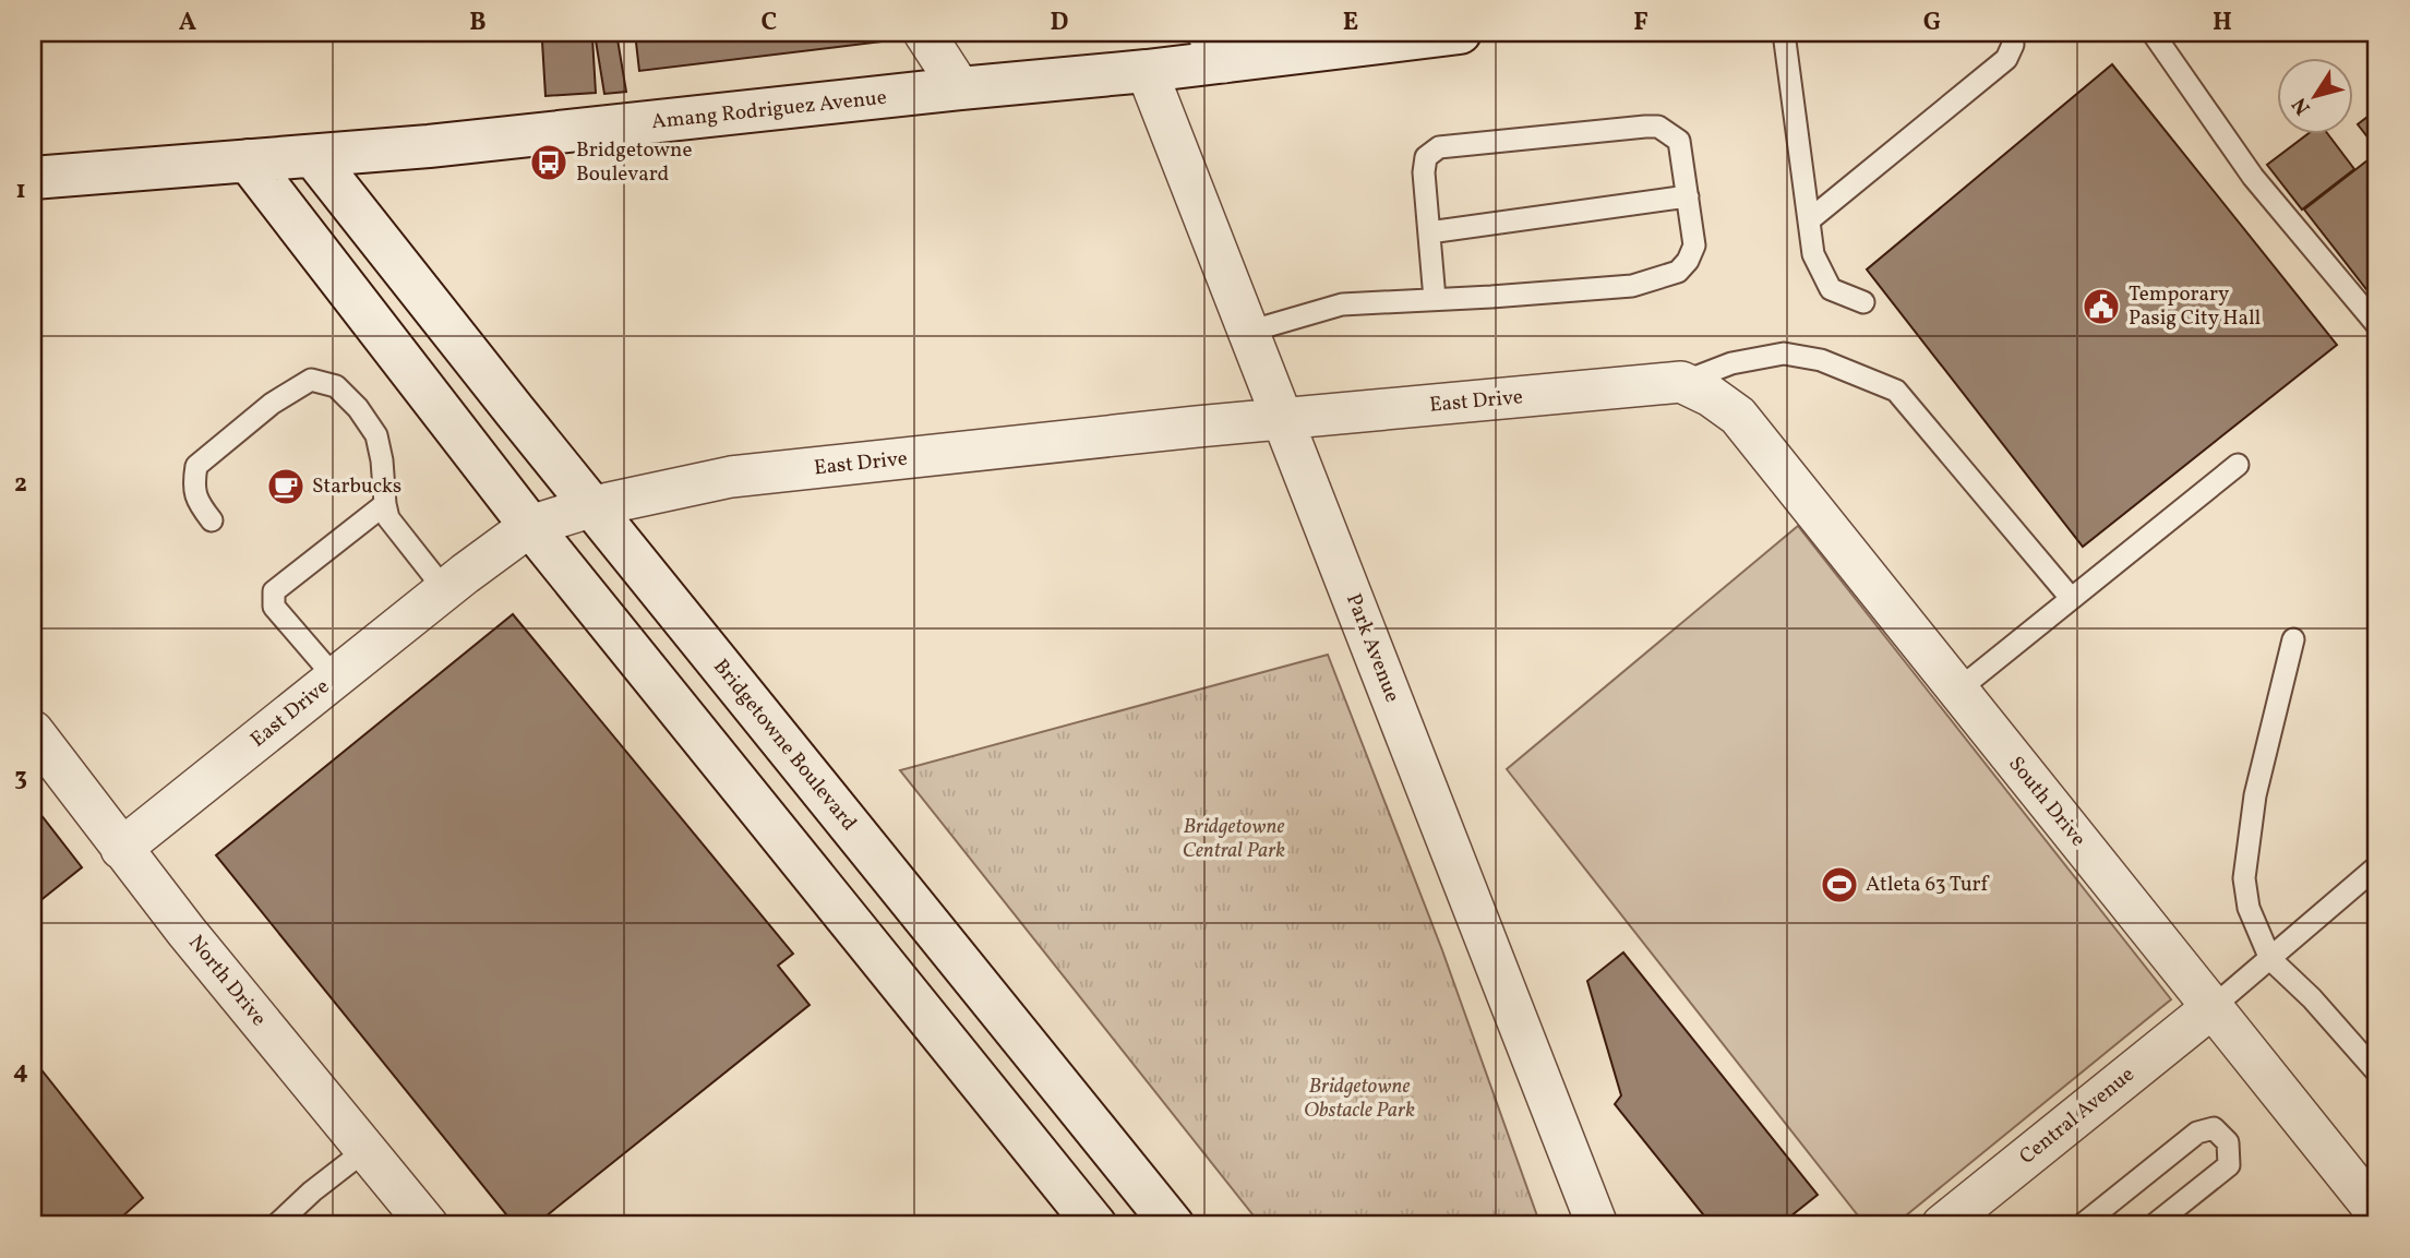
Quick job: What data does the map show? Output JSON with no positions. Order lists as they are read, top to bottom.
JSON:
{
  "streets": {
    "street": [
      "Amang Rodriguez Avenue",
      "East Drive",
      "Park Avenue",
      "Bridgetowne Boulevard",
      "South Drive",
      "North Drive",
      "Central Avenue"
    ]
  },
  "crossings": [
    ["Amang Rodriguez Avenue", "Park Avenue"],
    ["Amang Rodriguez Avenue", "Bridgetowne Boulevard"],
    ["East Drive", "Park Avenue"],
    ["East Drive", "Bridgetowne Boulevard"],
    ["East Drive", "South Drive"],
    ["East Drive", "North Drive"],
    ["South Drive", "Central Avenue"]
  ],
  "parks": ["Bridgetowne Central Park", "Bridgetowne Obstacle Park"],
  "places": {
    "bus stop": ["Bridgetowne Boulevard"],
    "public building": ["Temporary Pasig City Hall"],
    "cafe": ["Starbucks"],
    "sports": ["Atleta 63 Turf"]
  },
  "north": "bottom left",
  "grid": {
    "columns": [
      "A",
      "B",
      "C",
      "D",
      "E",
      "F",
      "G",
      "H"
    ],
    "rows": [
      "1",
      "2",
      "3",
      "4"
    ]
  }
}
